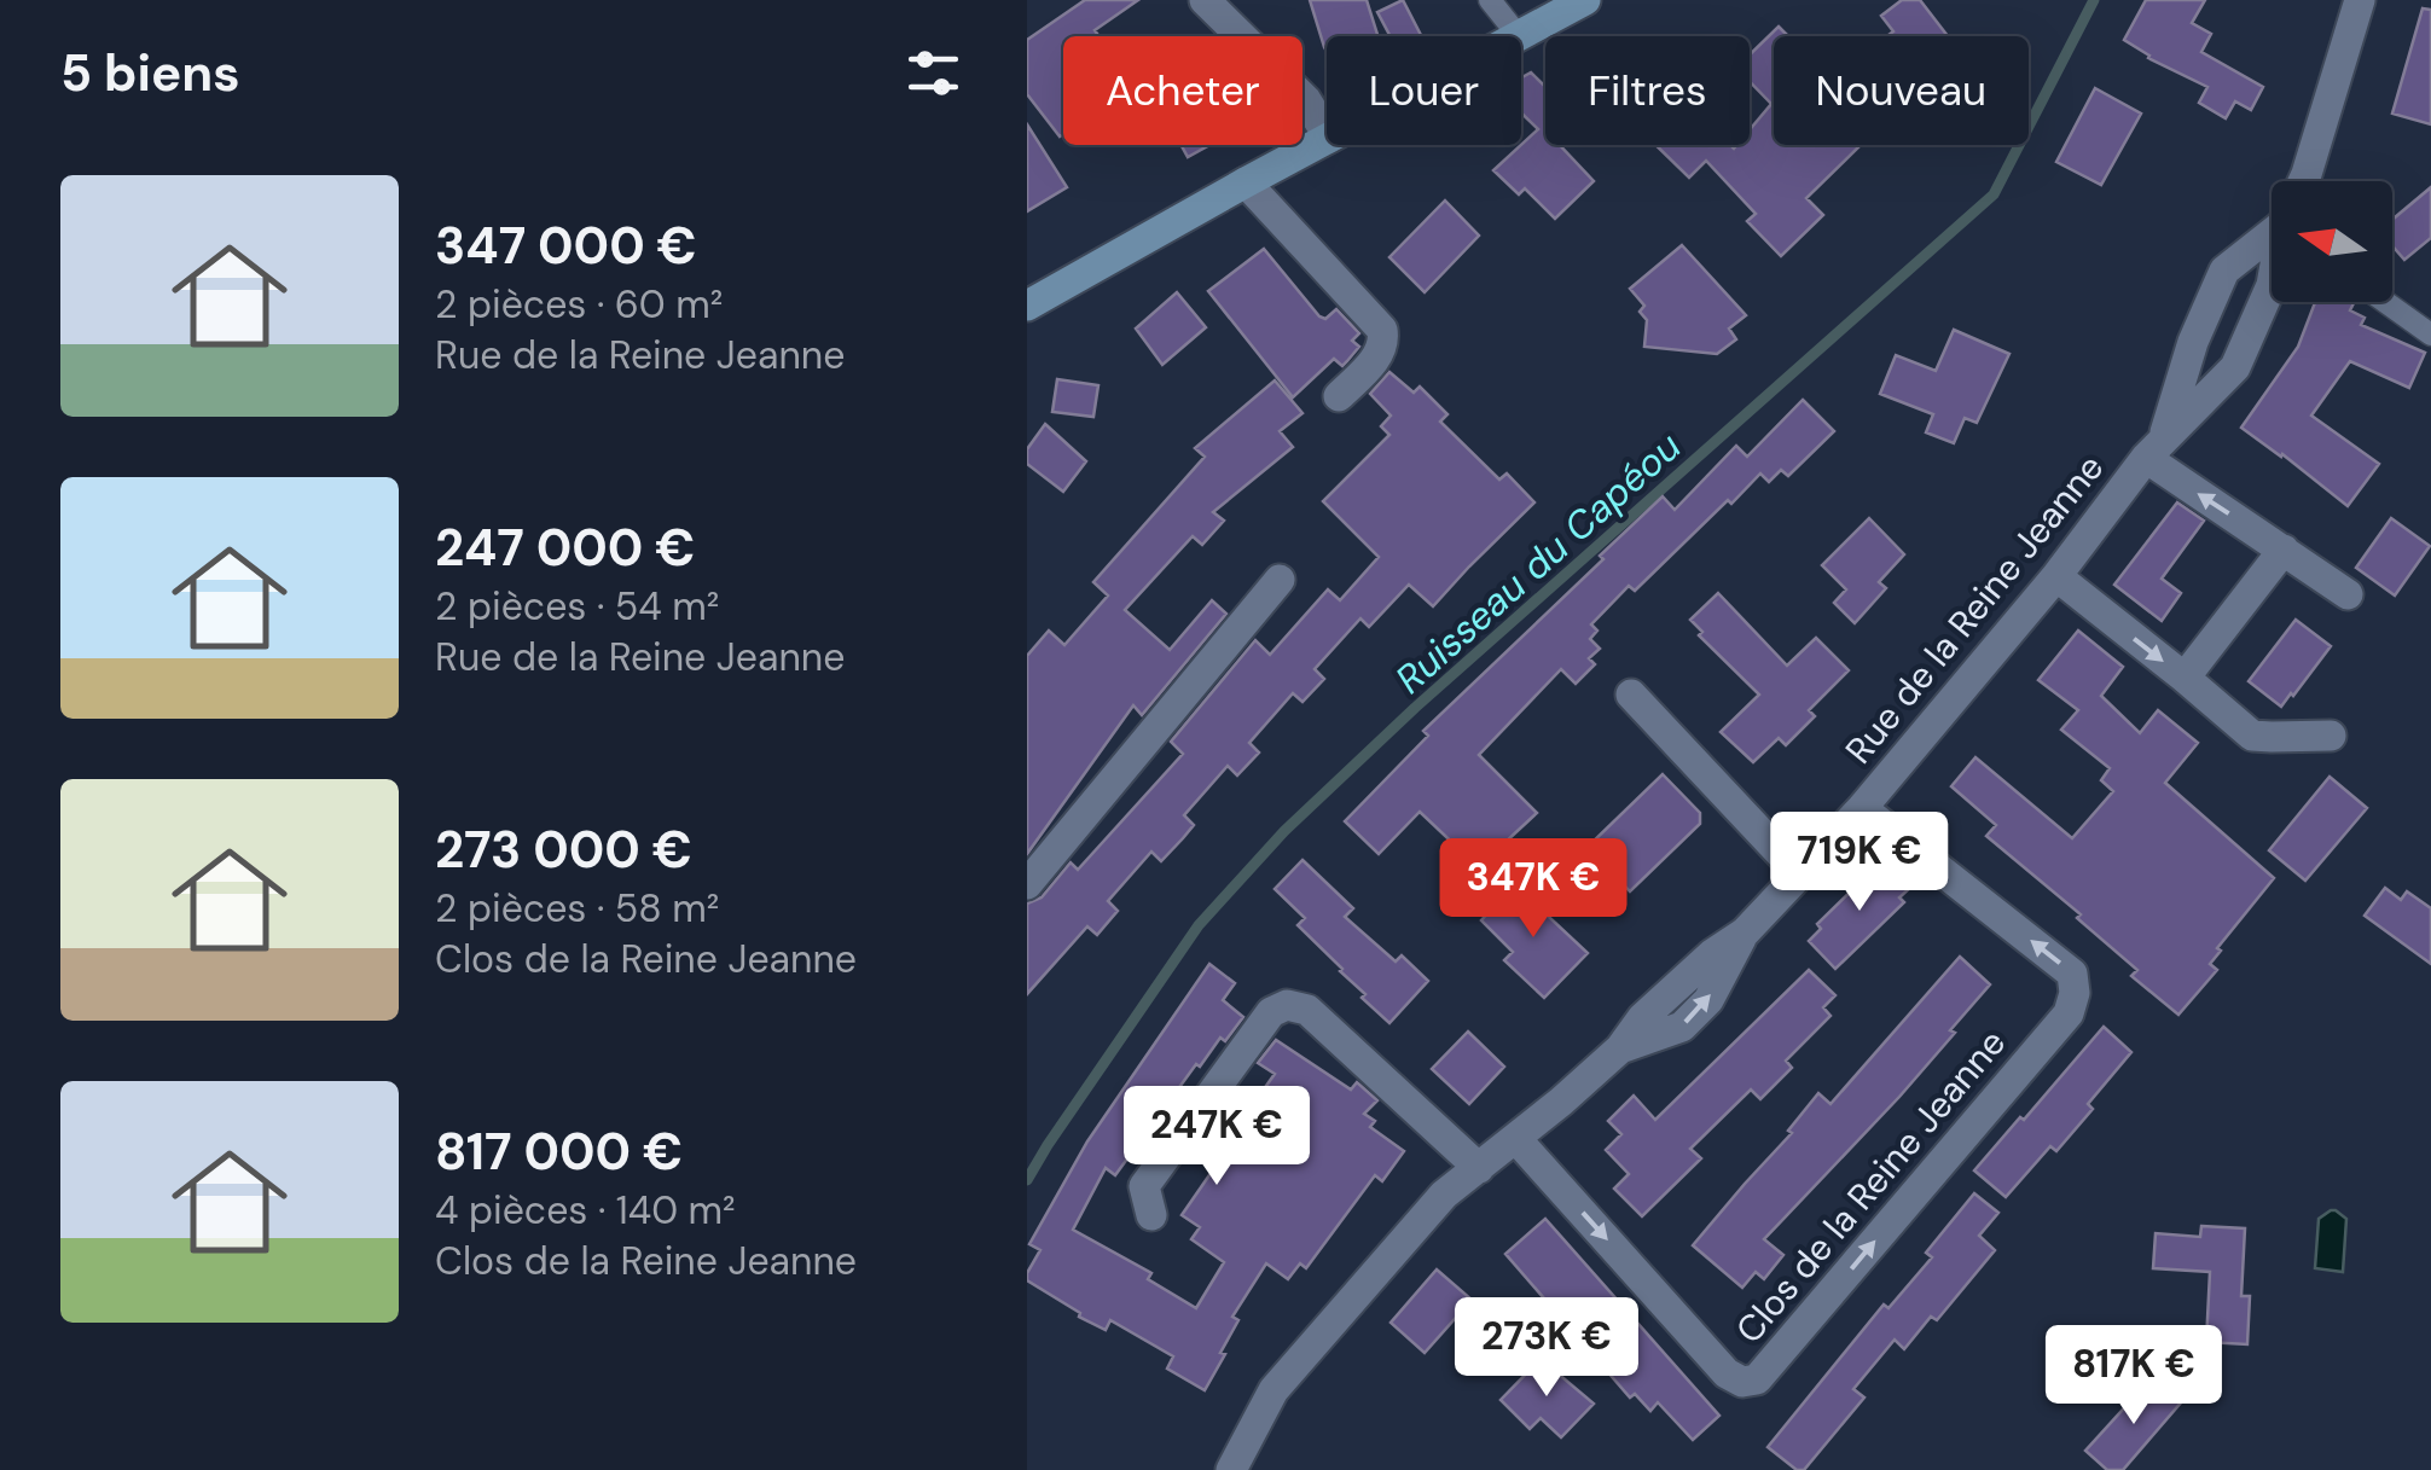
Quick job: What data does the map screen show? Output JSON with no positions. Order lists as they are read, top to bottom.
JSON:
{
  "streets": {
    "street": ["Rue de la Reine Jeanne", "Clos de la Reine Jeanne"]
  },
  "crossings": [
    ["Rue de la Reine Jeanne", "Clos de la Reine Jeanne"]
  ],
  "water": ["Ruisseau du Capéou"],
  "north": "left",
  "page": {
    "heading": "5 biens",
    "chip": [
      "Acheter",
      "Louer",
      "Filtres",
      "Nouveau"
    ],
    "list": [
      {
        "name": "347 000 €",
        "note": "2 pièces · 60 m² · Rue de la Reine Jeanne"
      },
      {
        "name": "247 000 €",
        "note": "2 pièces · 54 m² · Rue de la Reine Jeanne"
      },
      {
        "name": "273 000 €",
        "note": "2 pièces · 58 m² · Clos de la Reine Jeanne"
      },
      {
        "name": "817 000 €",
        "note": "4 pièces · 140 m² · Clos de la Reine Jeanne"
      }
    ],
    "price": [
      "719K €",
      "347K €",
      "247K €",
      "273K €",
      "817K €"
    ]
  }
}
